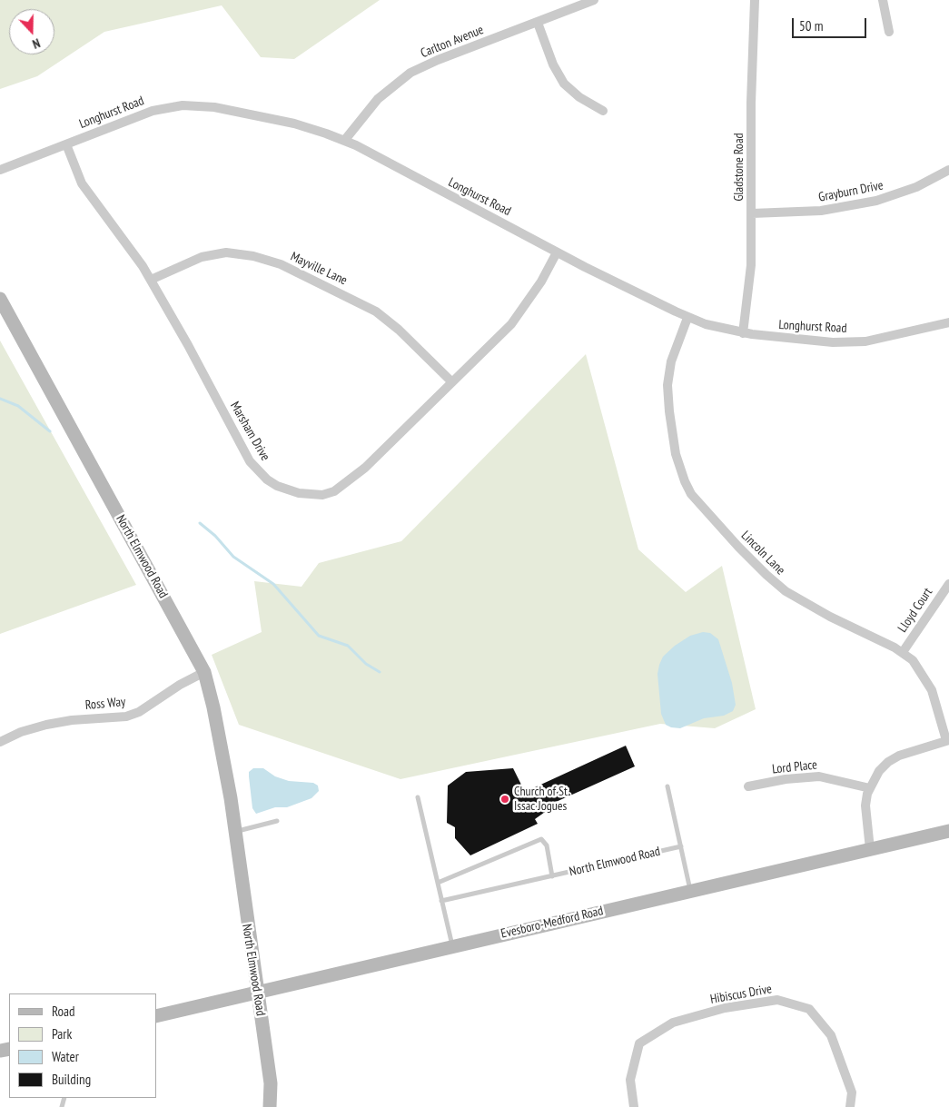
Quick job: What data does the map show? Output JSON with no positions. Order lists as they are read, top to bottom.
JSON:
{
  "streets": {
    "main road": ["North Elmwood Road", "Evesboro-Medford Road"],
    "street": [
      "Carlton Avenue",
      "Longhurst Road",
      "Gladstone Road",
      "Grayburn Drive",
      "Mayville Lane",
      "Marsham Drive",
      "Lincoln Lane",
      "Lloyd Court",
      "Ross Way",
      "Lord Place",
      "Hibiscus Drive"
    ]
  },
  "crossings": [
    ["Carlton Avenue", "Longhurst Road"],
    ["Longhurst Road", "Gladstone Road"],
    ["Longhurst Road", "Marsham Drive"],
    ["Longhurst Road", "Lincoln Lane"],
    ["Gladstone Road", "Grayburn Drive"],
    ["Mayville Lane", "Marsham Drive"],
    ["Lincoln Lane", "Lloyd Court"],
    ["North Elmwood Road", "Ross Way"],
    ["North Elmwood Road", "Evesboro-Medford Road"]
  ],
  "places": ["Church of St. Issac Jogues"],
  "legend": [
    "Road",
    "Park",
    "Water",
    "Building"
  ],
  "scale_bar": "50 m",
  "north": "bottom"
}
